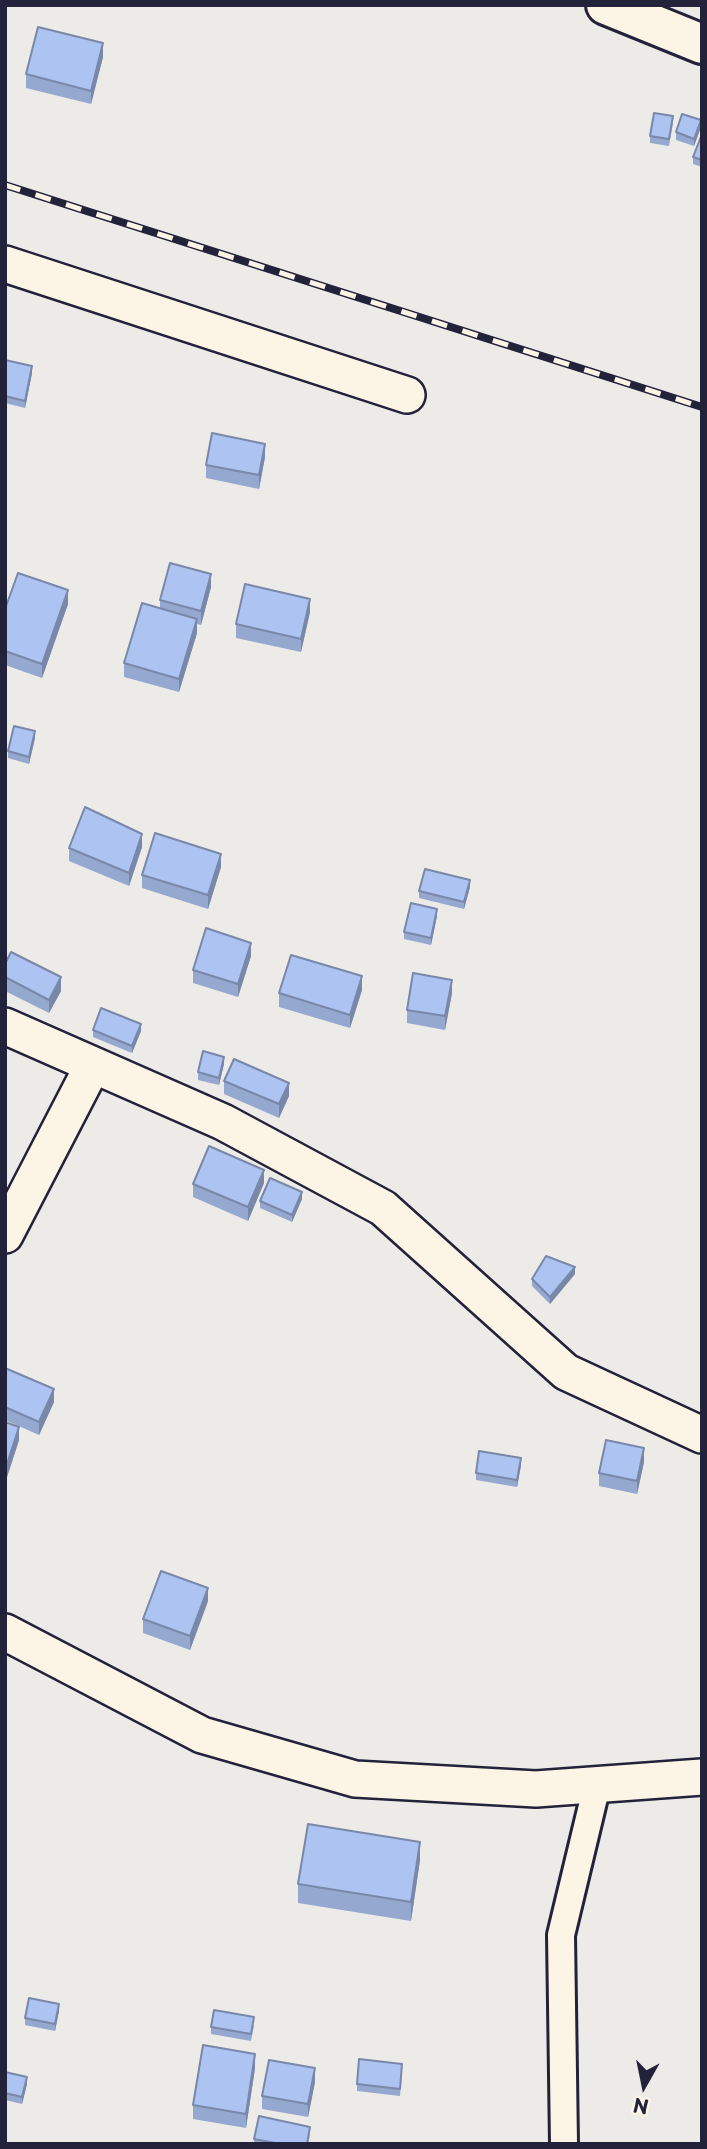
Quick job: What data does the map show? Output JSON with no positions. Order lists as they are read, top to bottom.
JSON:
{
  "north": "bottom"
}
